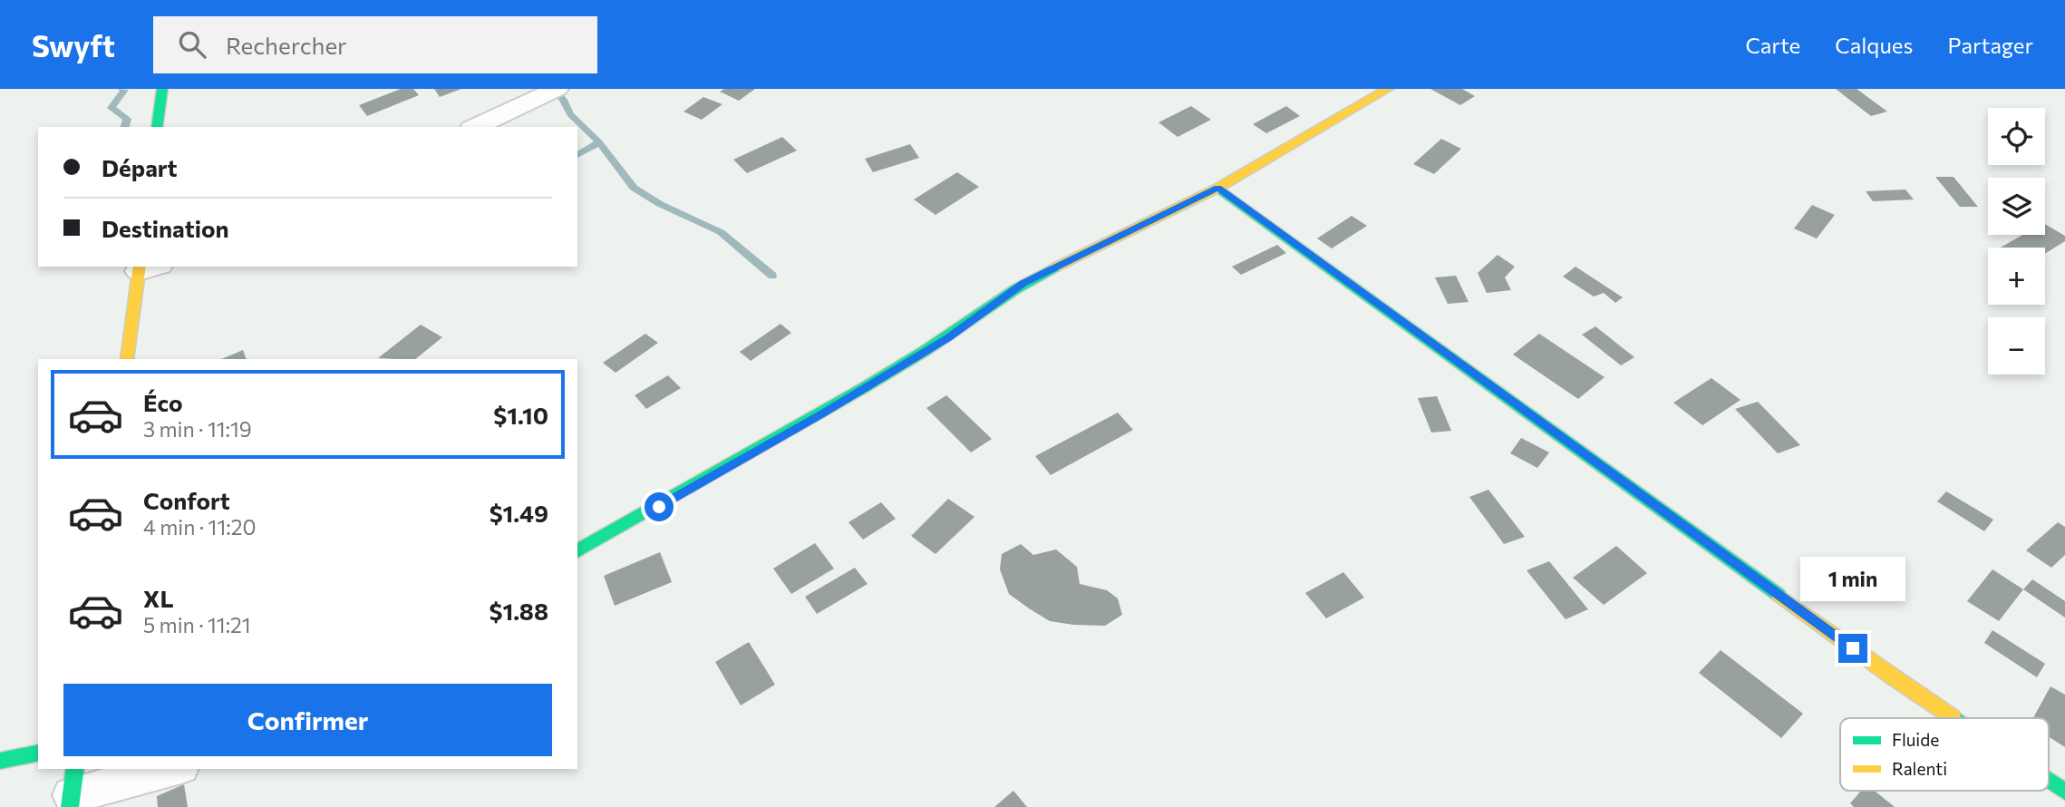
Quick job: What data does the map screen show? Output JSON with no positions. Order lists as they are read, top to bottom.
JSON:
{
  "legend": ["Fluide", "Ralenti"],
  "page": {
    "header": "Swyft",
    "search": "Rechercher",
    "nav": ["Carte", "Calques", "Partager"],
    "map_buttons": ["+", "−"],
    "banner": ["Départ", "Destination"],
    "list": [
      {
        "name": "Éco",
        "note": "3 min · 11:19",
        "value": "$1.10"
      },
      {
        "name": "Confort",
        "note": "4 min · 11:20",
        "value": "$1.49"
      },
      {
        "name": "XL",
        "note": "5 min · 11:21",
        "value": "$1.88"
      }
    ],
    "bubble": "1 min",
    "buttons": "Confirmer"
  }
}
